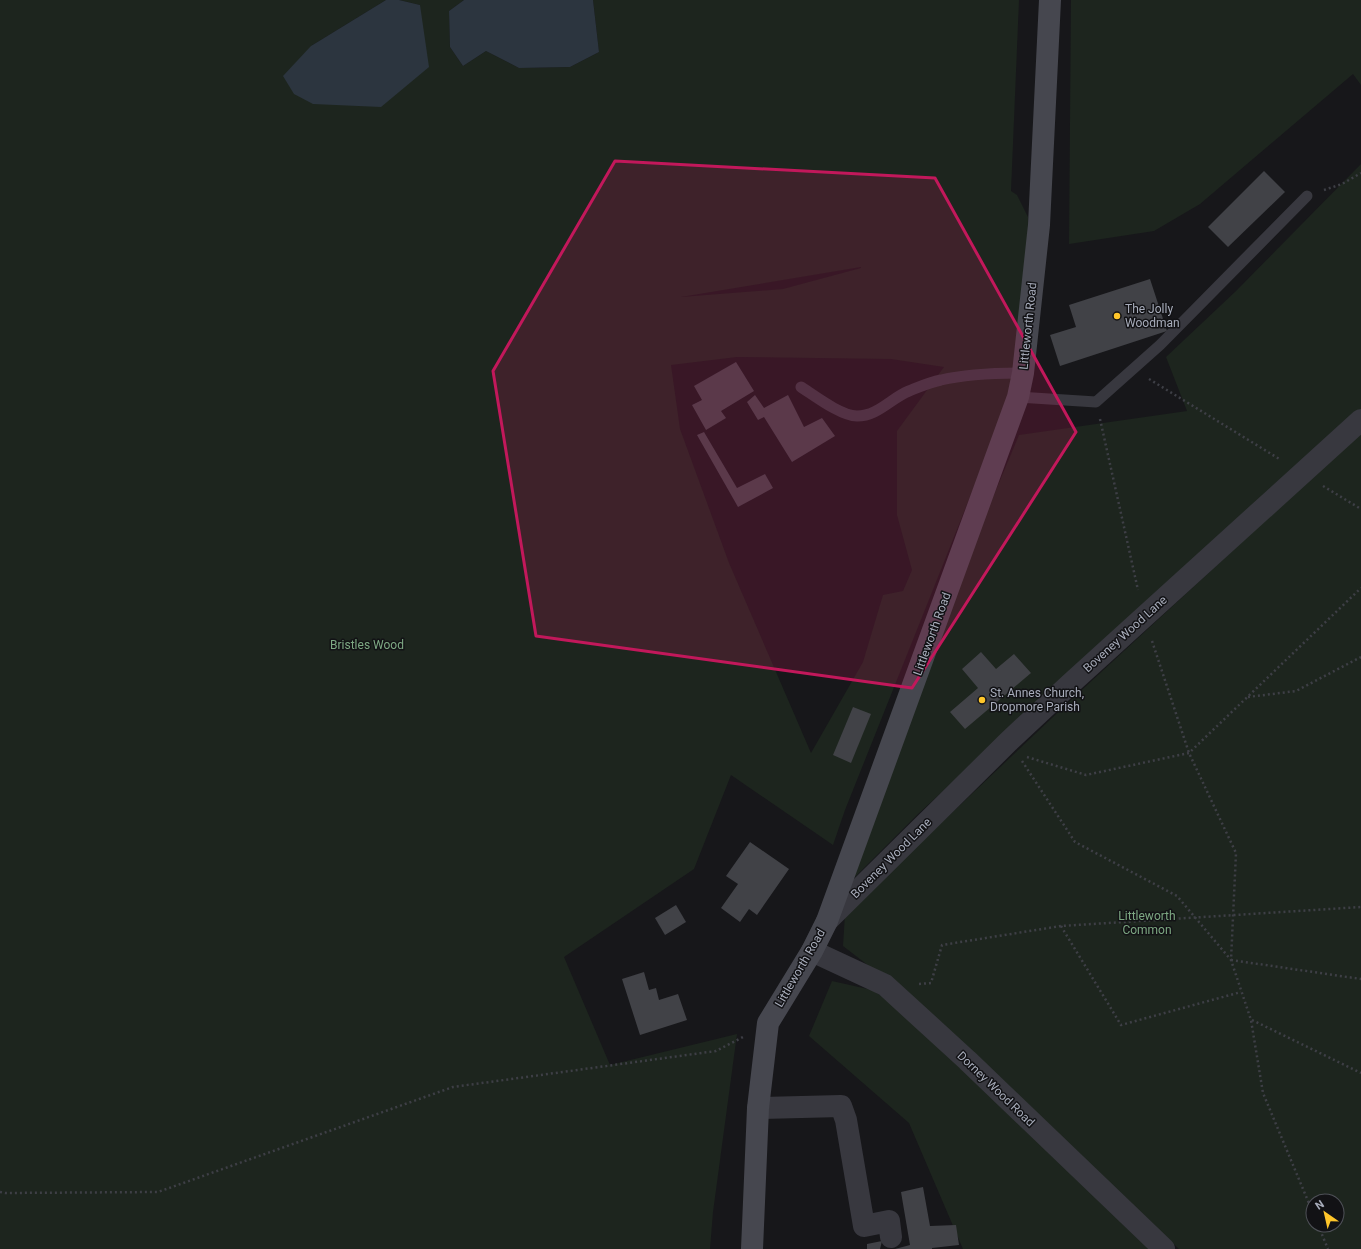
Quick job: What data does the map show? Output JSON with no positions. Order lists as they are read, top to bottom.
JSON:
{
  "streets": {
    "street": ["Littleworth Road", "Boveney Wood Lane", "Dorney Wood Road"]
  },
  "crossings": [
    ["Littleworth Road", "Boveney Wood Lane"],
    ["Littleworth Road", "Dorney Wood Road"]
  ],
  "parks": ["Bristles Wood", "Littleworth Common"],
  "places": ["The Jolly Woodman", "St. Annes Church, Dropmore Parish"],
  "north": "top left"
}
